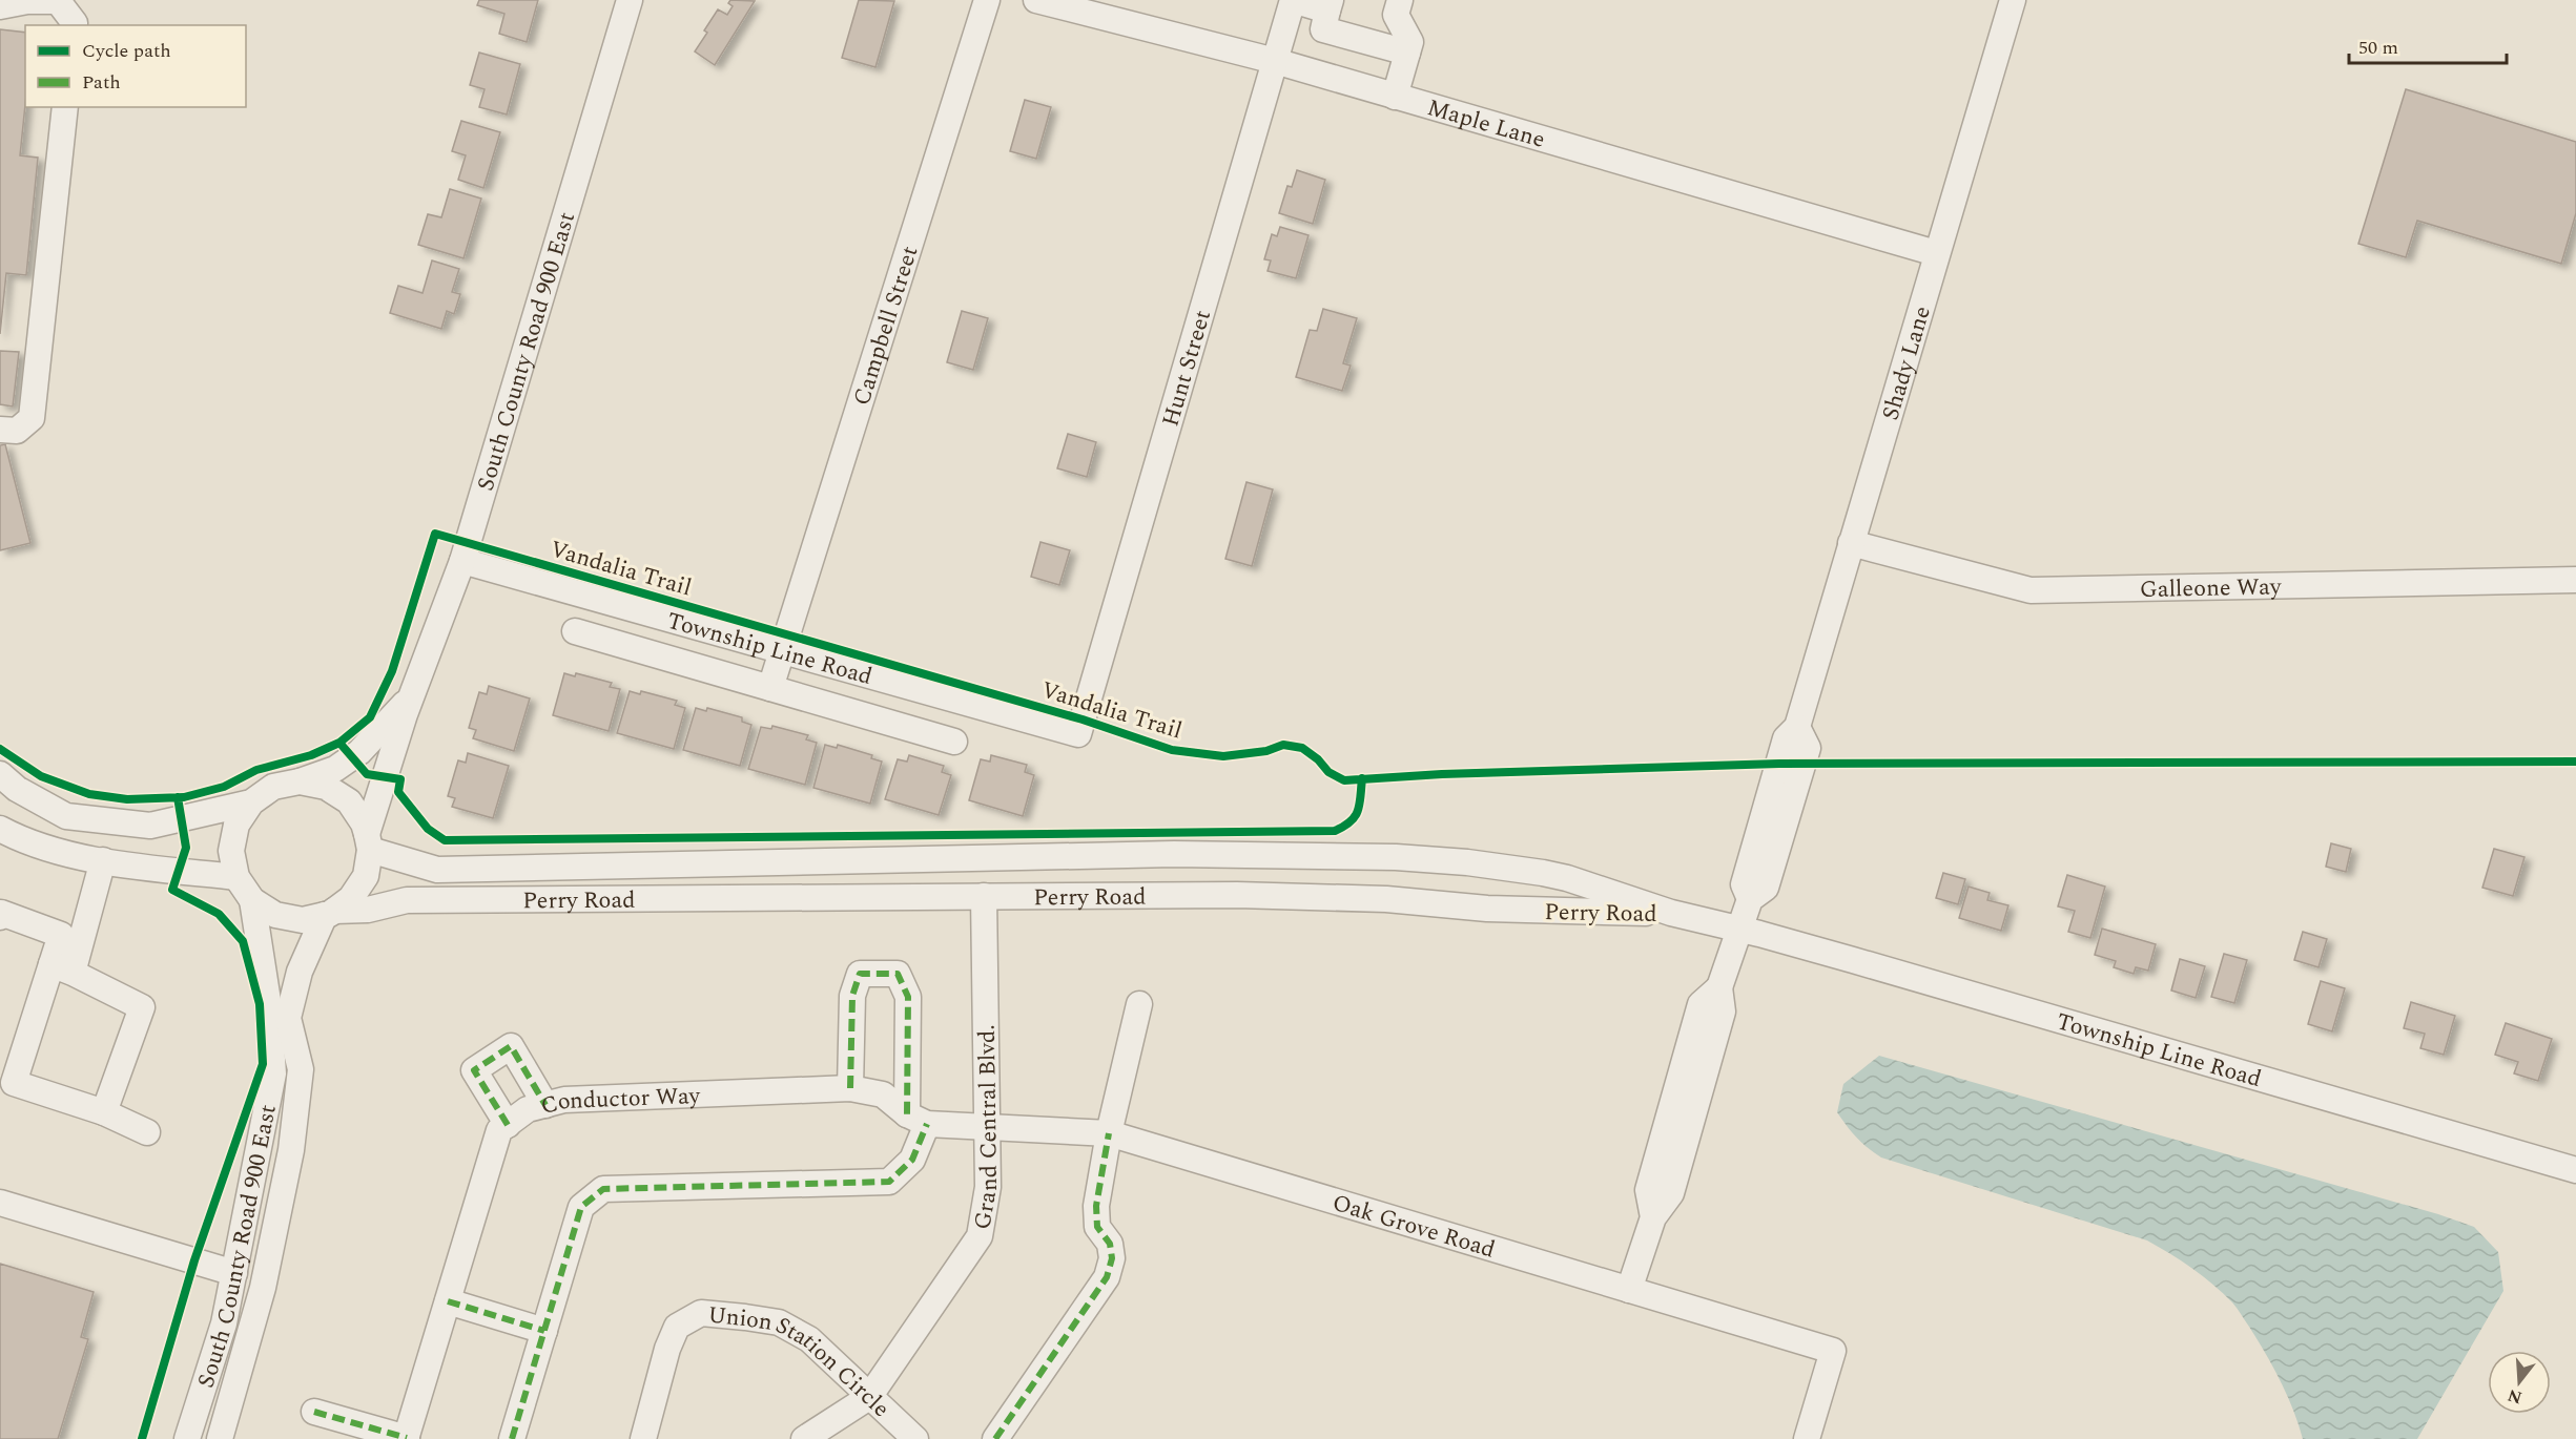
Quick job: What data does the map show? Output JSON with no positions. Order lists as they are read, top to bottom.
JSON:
{
  "streets": {
    "street": [
      "Maple Lane",
      "Campbell Street",
      "South County Road 900 East",
      "Shady Lane",
      "Hunt Street",
      "Galleone Way",
      "Township Line Road",
      "Perry Road",
      "Conductor Way",
      "Grand Central Blvd.",
      "Oak Grove Road",
      "Union Station Circle"
    ],
    "cycle path": ["Vandalia Trail"]
  },
  "crossings": [
    ["Maple Lane", "Shady Lane"],
    ["Maple Lane", "Hunt Street"],
    ["Campbell Street", "Township Line Road"],
    ["South County Road 900 East", "Township Line Road"],
    ["South County Road 900 East", "Perry Road"],
    ["Shady Lane", "Galleone Way"],
    ["Shady Lane", "Township Line Road"],
    ["Hunt Street", "Township Line Road"],
    ["Township Line Road", "Perry Road"],
    ["Perry Road", "Grand Central Blvd."],
    ["Grand Central Blvd.", "Oak Grove Road"],
    ["Grand Central Blvd.", "Union Station Circle"]
  ],
  "legend": ["Cycle path", "Path"],
  "scale_bar": "50 m",
  "north": "bottom"
}
